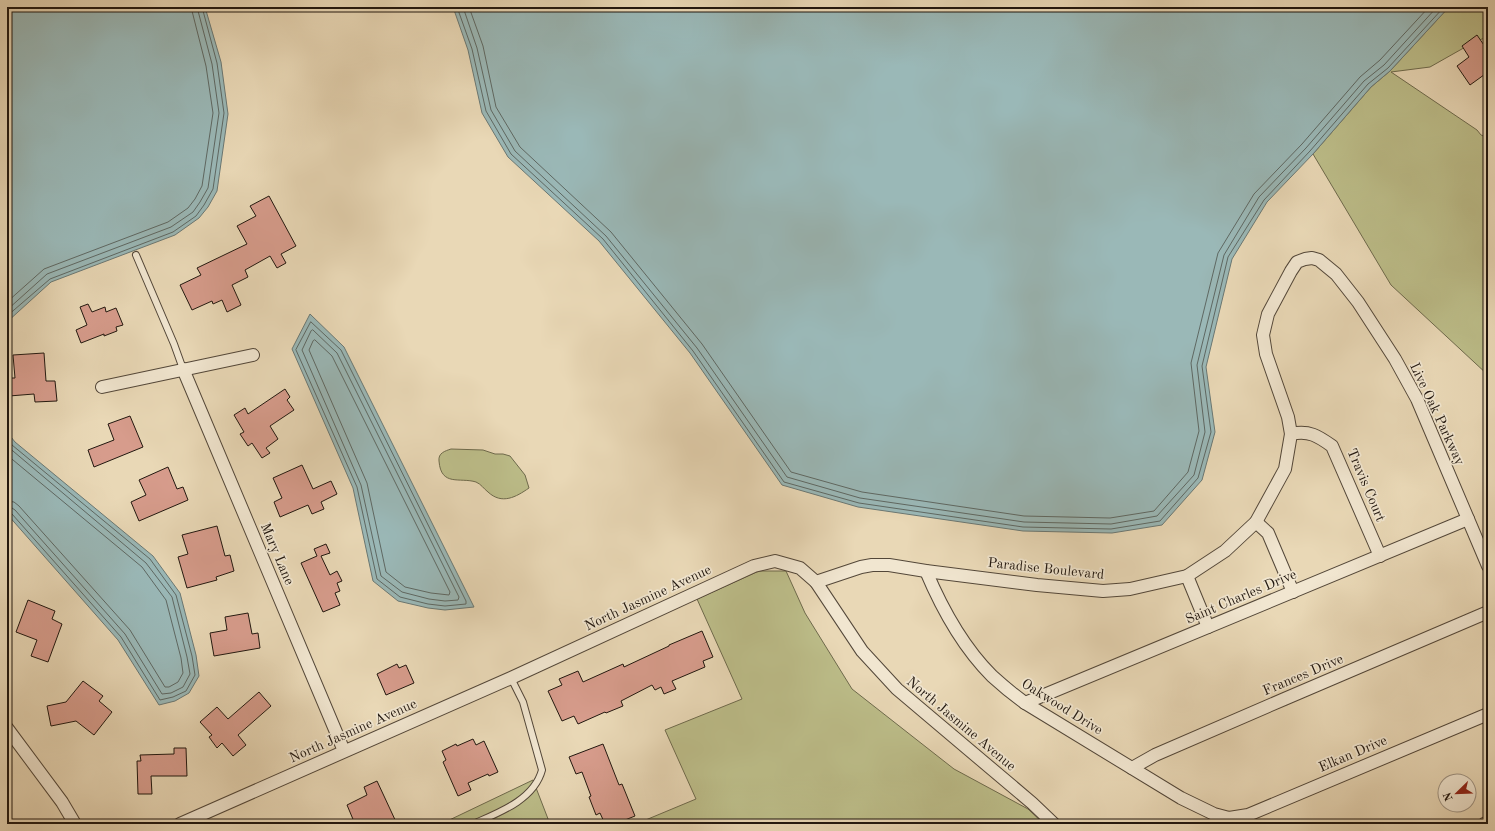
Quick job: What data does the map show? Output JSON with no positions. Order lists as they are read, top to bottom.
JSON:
{
  "streets": {
    "street": [
      "Live Oak Parkway",
      "Travis Court",
      "Mary Lane",
      "Paradise Boulevard",
      "Saint Charles Drive",
      "North Jasmine Avenue",
      "Frances Drive",
      "Oakwood Drive",
      "Elkan Drive"
    ]
  },
  "crossings": [
    ["Live Oak Parkway", "Paradise Boulevard"],
    ["Live Oak Parkway", "Saint Charles Drive"],
    ["Travis Court", "Paradise Boulevard"],
    ["Travis Court", "Saint Charles Drive"],
    ["Mary Lane", "North Jasmine Avenue"],
    ["Paradise Boulevard", "North Jasmine Avenue"],
    ["Paradise Boulevard", "Oakwood Drive"],
    ["Saint Charles Drive", "Oakwood Drive"],
    ["Frances Drive", "Oakwood Drive"],
    ["Oakwood Drive", "Elkan Drive"]
  ],
  "north": "bottom left"
}
